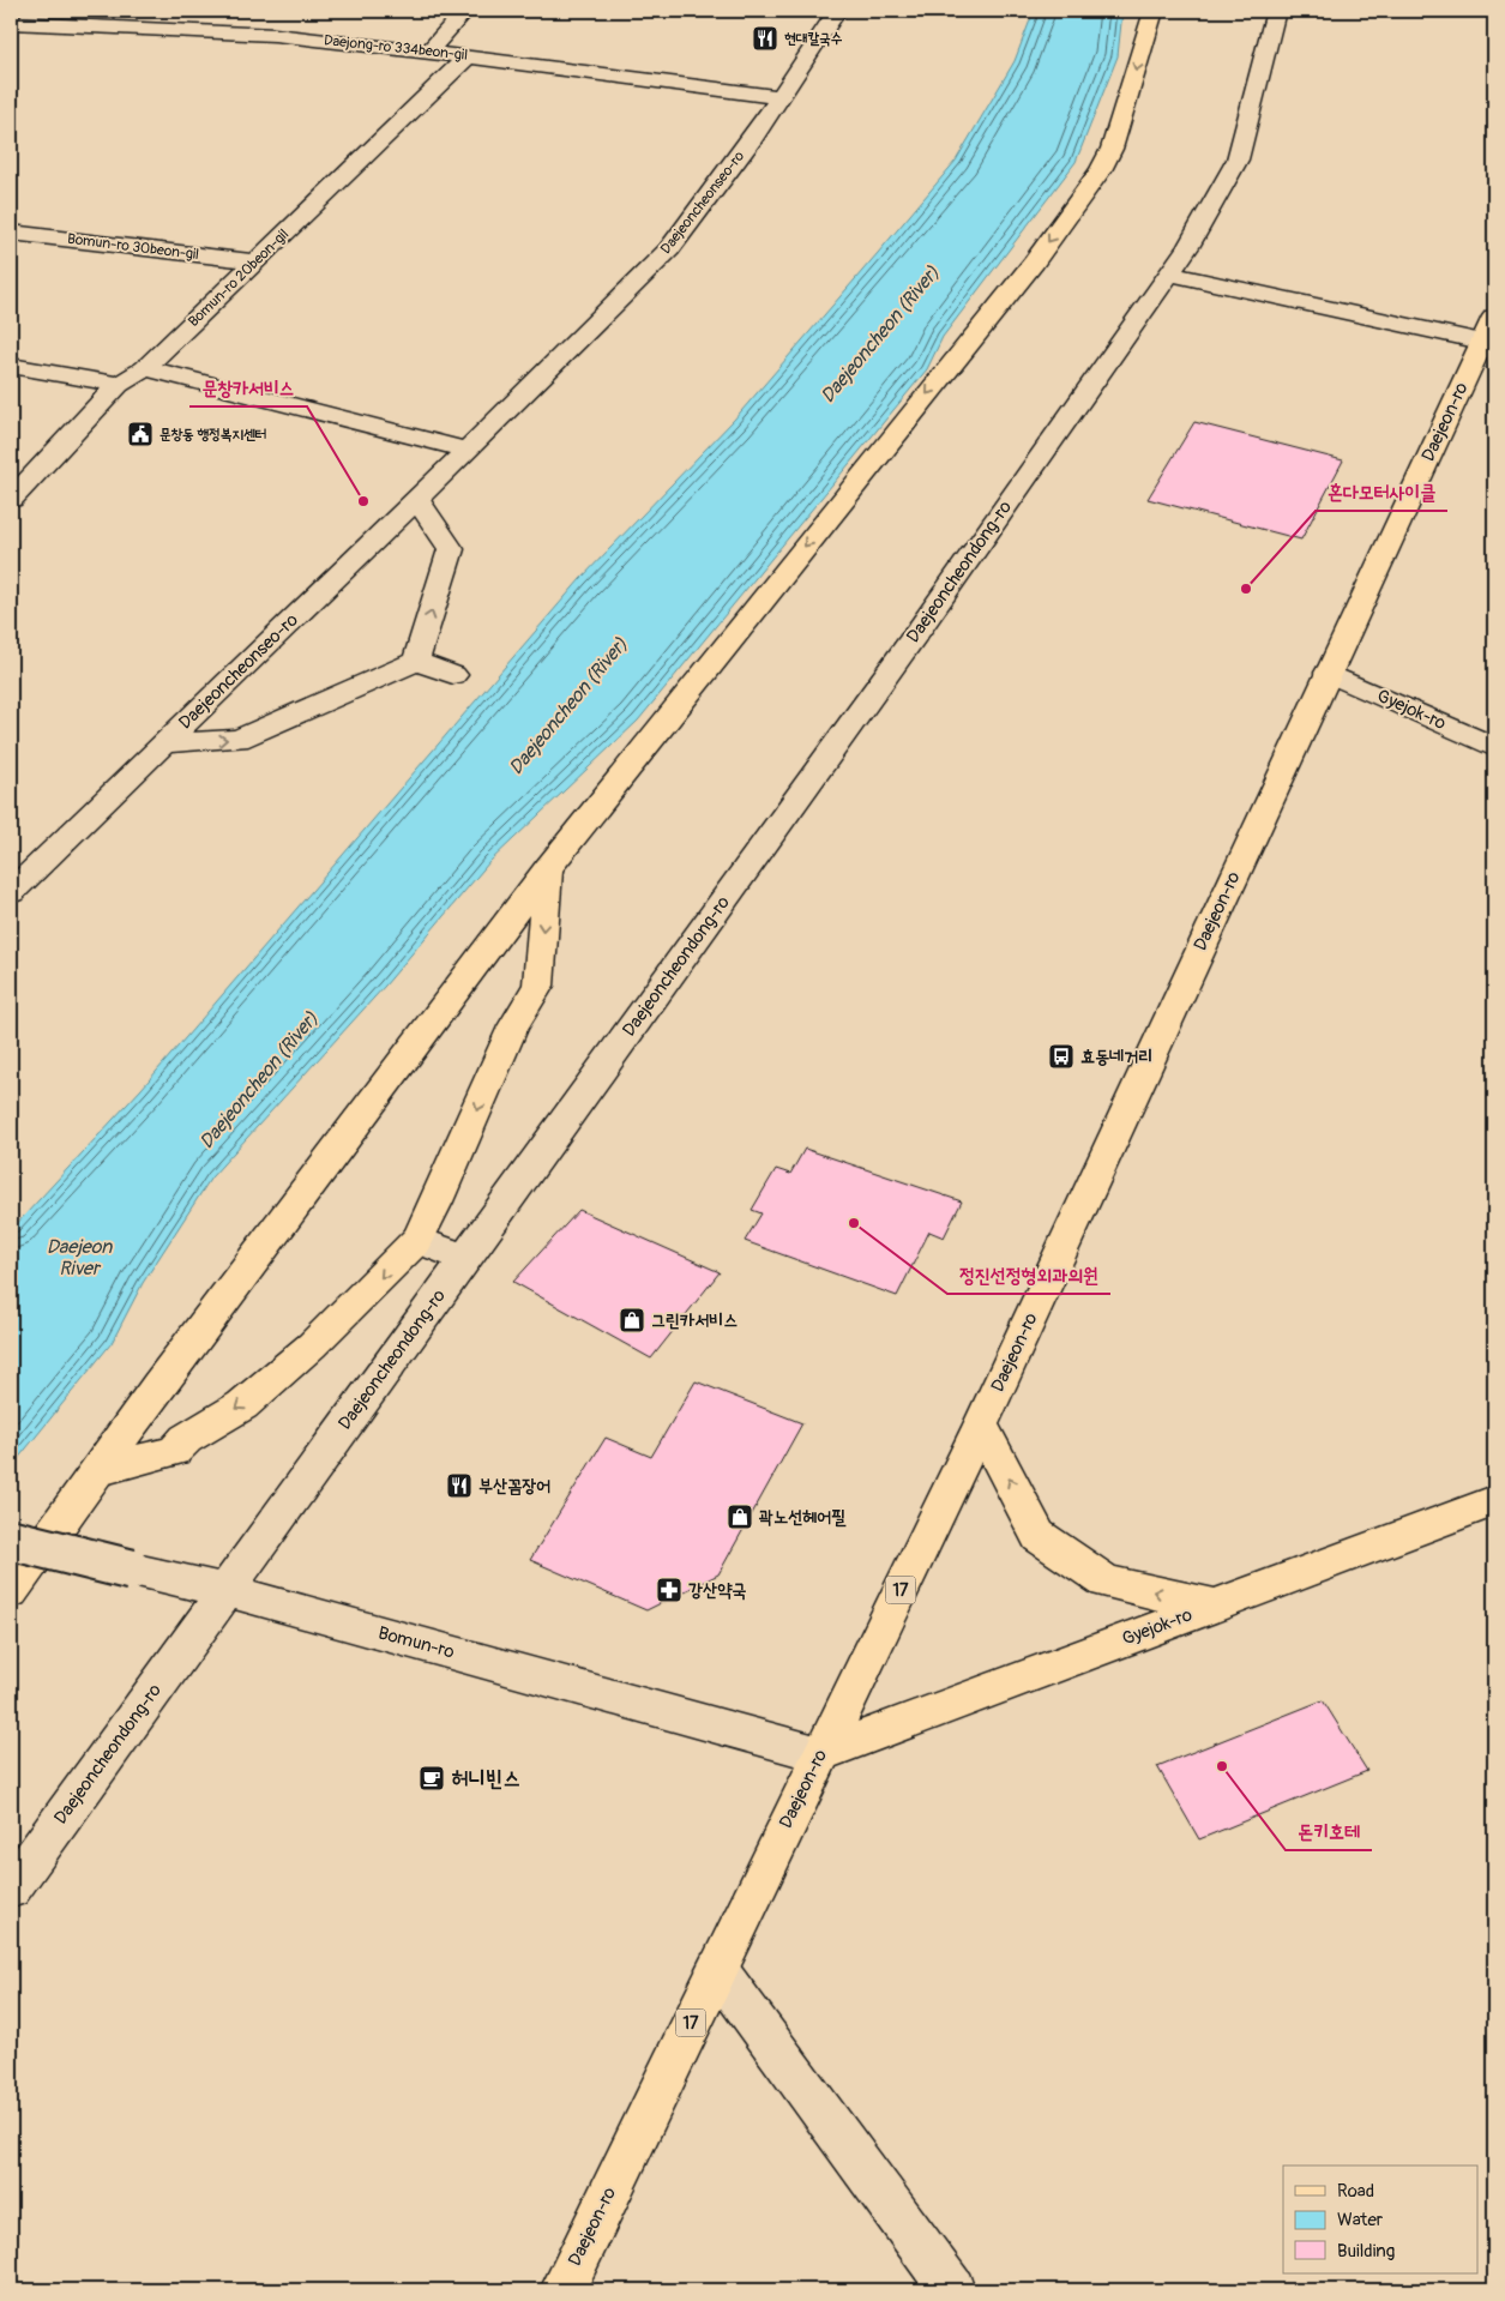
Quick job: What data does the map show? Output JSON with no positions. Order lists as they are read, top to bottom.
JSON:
{
  "streets": {
    "main road": ["Daejeon-ro", "Gyejok-ro", "17"],
    "street": [
      "Daejong-ro 334beon-gil",
      "Daejeoncheonseo-ro",
      "Bomun-ro 30beon-gil",
      "Bomun-ro 20beon-gil",
      "Daejeoncheondong-ro",
      "Bomun-ro"
    ]
  },
  "crossings": [
    ["Daejong-ro 334beon-gil", "Daejeoncheonseo-ro"],
    ["Daejong-ro 334beon-gil", "Bomun-ro 20beon-gil"],
    ["Bomun-ro 30beon-gil", "Bomun-ro 20beon-gil"],
    ["Daejeon-ro", "Gyejok-ro"],
    ["Daejeon-ro", "Bomun-ro"],
    ["Daejeoncheondong-ro", "Bomun-ro"],
    ["Gyejok-ro", "Bomun-ro"]
  ],
  "water": ["Daejeoncheon (River)", "Daejeon River"],
  "places": {
    "restaurant": ["현대칼국수", "부산꼼장어"],
    "public building": ["문창동 행정복지센터"],
    "other": [
      "문창카서비스",
      "혼다모터사이클",
      "정진선정형외과의원",
      "돈키호테"
    ],
    "bus stop": ["효동네거리"],
    "shop": ["그린카서비스", "곽노선헤어필"],
    "pharmacy": ["강산약국"],
    "cafe": ["허니빈스"]
  },
  "legend": ["Road", "Water", "Building"]
}
